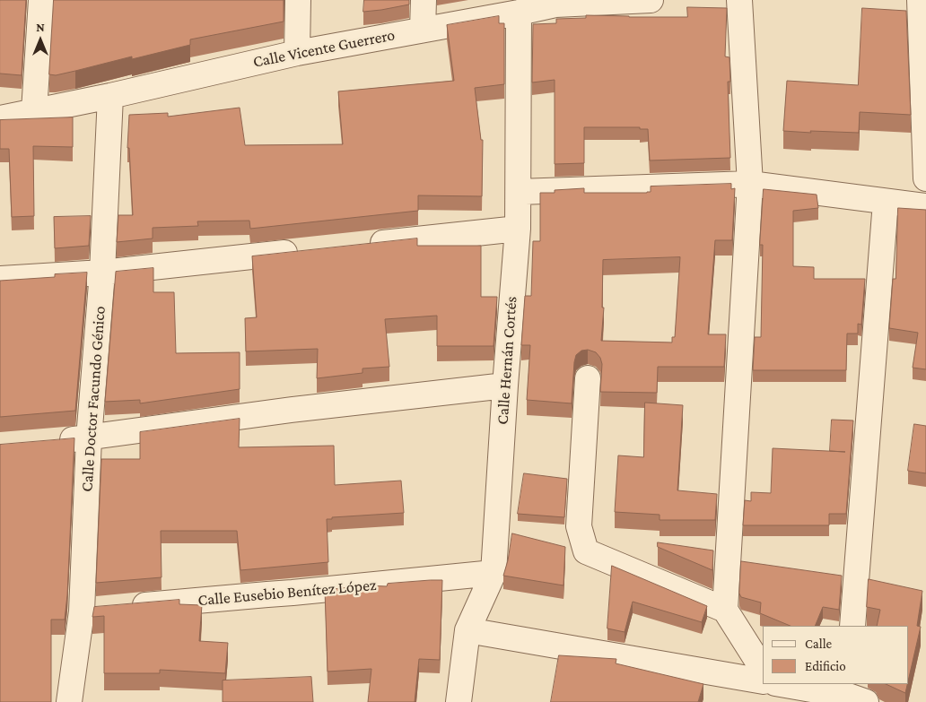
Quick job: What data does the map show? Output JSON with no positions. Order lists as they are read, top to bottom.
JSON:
{
  "streets": {
    "street": [
      "Calle Vicente Guerrero",
      "Calle Hernán Cortés",
      "Calle Doctor Facundo Génico",
      "Calle Eusebio Benítez López"
    ]
  },
  "crossings": [
    ["Calle Vicente Guerrero", "Calle Hernán Cortés"],
    ["Calle Vicente Guerrero", "Calle Doctor Facundo Génico"],
    ["Calle Hernán Cortés", "Calle Eusebio Benítez López"]
  ],
  "legend": ["Calle", "Edificio"],
  "north": "top"
}
